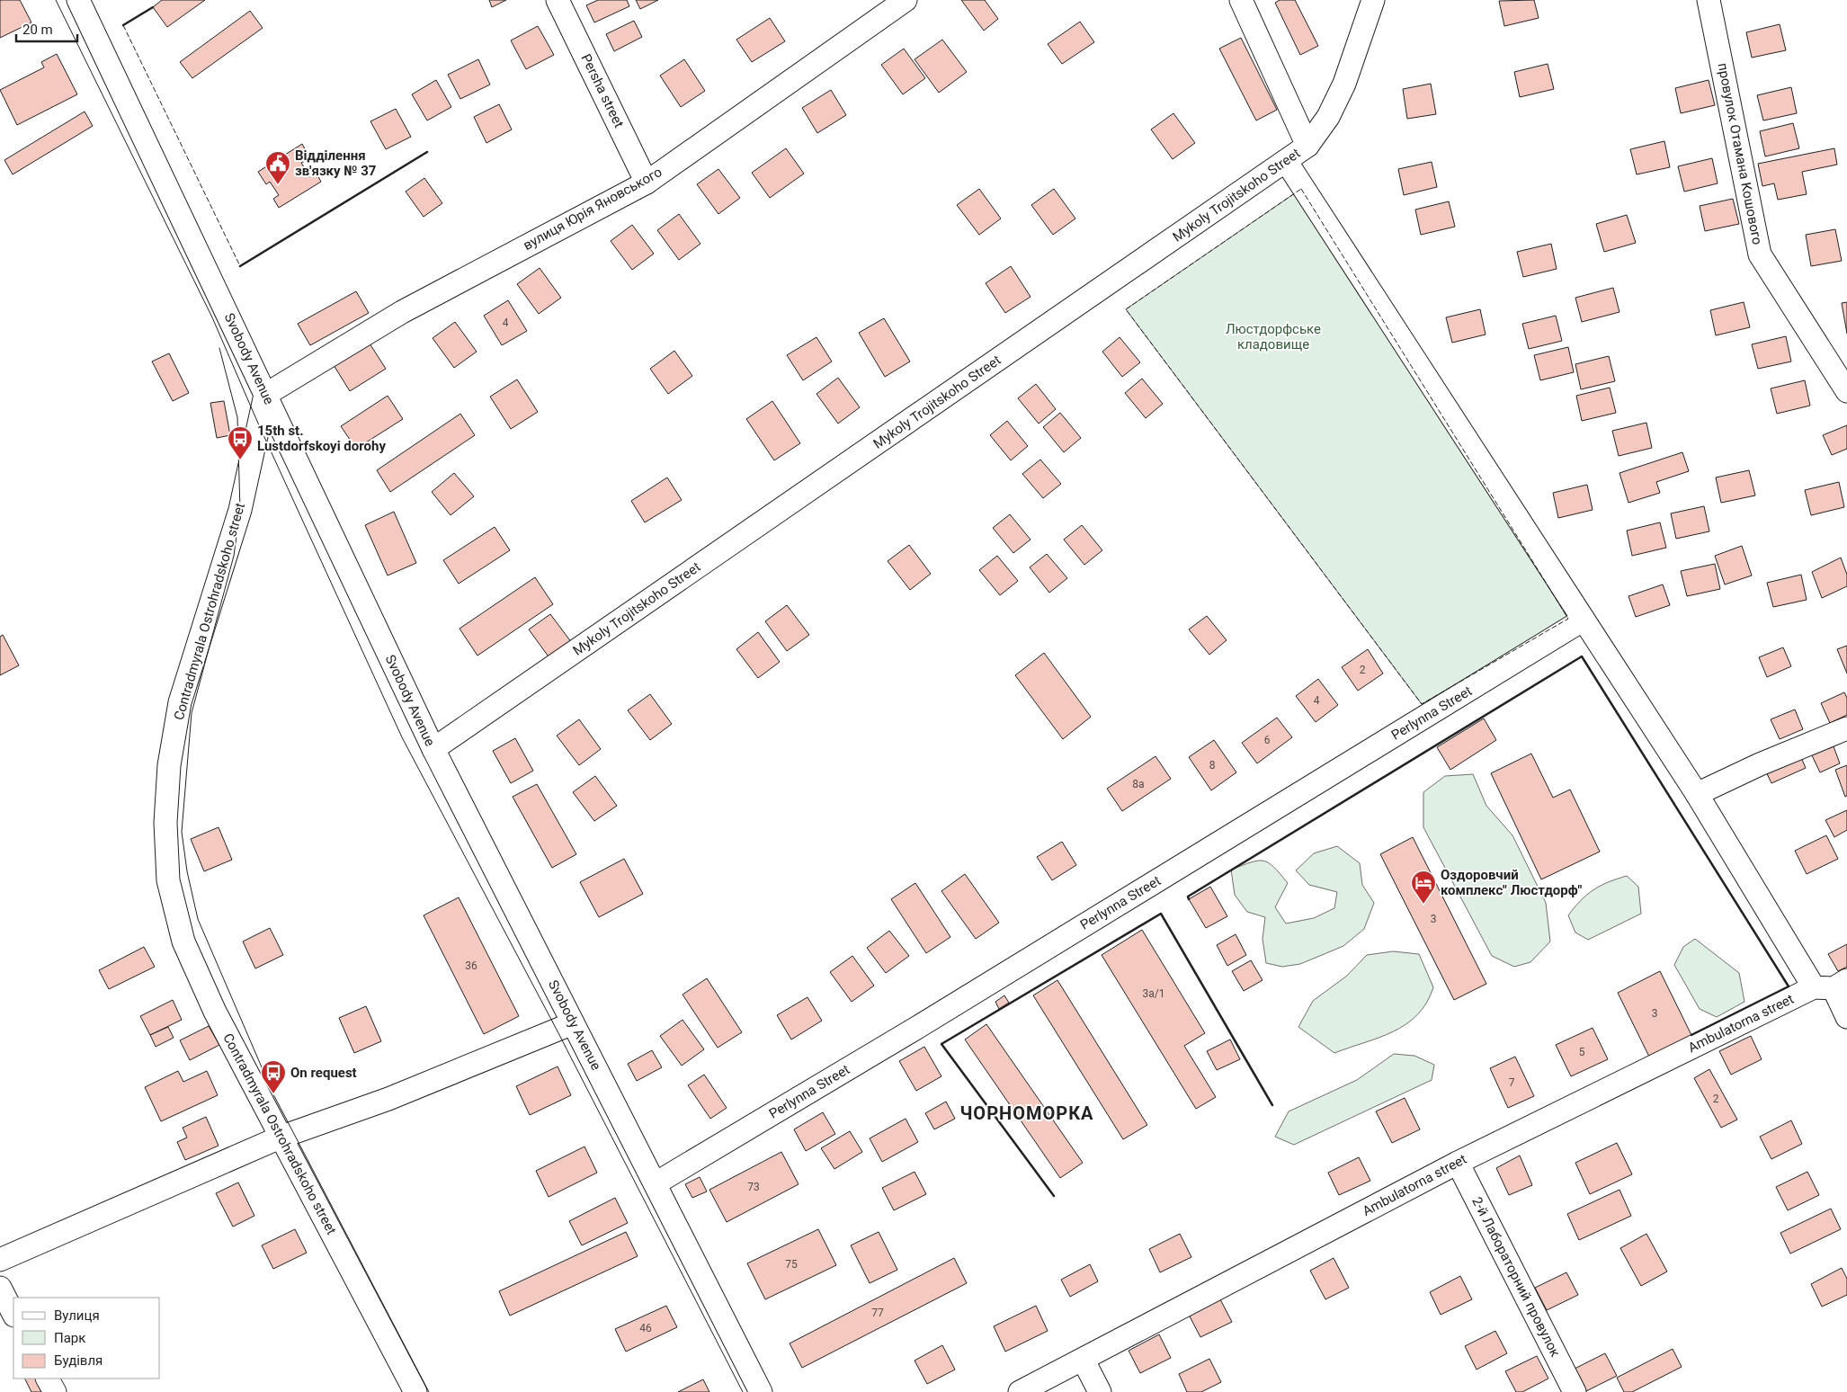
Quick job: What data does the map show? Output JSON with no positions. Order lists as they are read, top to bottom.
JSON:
{
  "streets": {
    "street": [
      "Persha street",
      "провулок Отамана Кошового",
      "Mykoly Trojitskoho Street",
      "вулиця Юрія Яновського",
      "Svobody Avenue",
      "Contradmyrala Ostrohradskoho street",
      "Perlynna Street",
      "Ambulatorna street",
      "2-й Лабораторний провулок"
    ]
  },
  "crossings": [
    ["Persha street", "вулиця Юрія Яновського"],
    ["Mykoly Trojitskoho Street", "Svobody Avenue"],
    ["вулиця Юрія Яновського", "Svobody Avenue"],
    ["вулиця Юрія Яновського", "Contradmyrala Ostrohradskoho street"],
    ["Svobody Avenue", "Contradmyrala Ostrohradskoho street"],
    ["Svobody Avenue", "Perlynna Street"],
    ["Ambulatorna street", "2-й Лабораторний провулок"]
  ],
  "districts": ["ЧОРНОМОРКА"],
  "parks": ["Люстдорфське кладовище"],
  "places": {
    "public building": ["Відділення зв'язку № 37"],
    "bus stop": ["15th st. Lustdorfskoyi dorohy", "On request"],
    "hotel": ["Оздоровчий комплекс\" Люстдорф\""]
  },
  "house_numbers": [
    "4",
    "2",
    "4",
    "6",
    "8",
    "8а",
    "3",
    "36",
    "3а/1",
    "3",
    "5",
    "7",
    "2",
    "73",
    "75",
    "77",
    "46"
  ],
  "legend": ["Вулиця", "Парк", "Будівля"],
  "scale_bar": "20 m"
}
